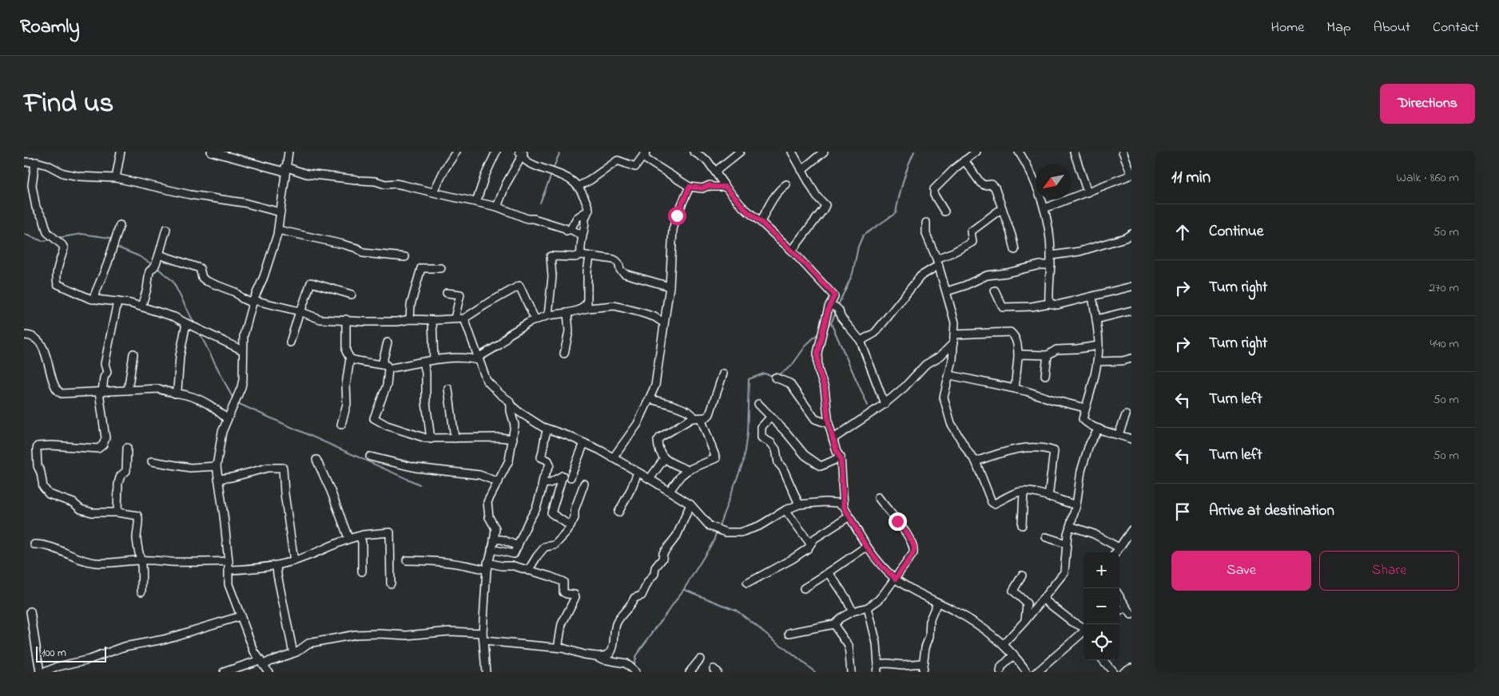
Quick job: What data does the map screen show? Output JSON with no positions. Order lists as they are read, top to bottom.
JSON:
{
  "scale_bar": "100 m",
  "north": "bottom left",
  "page": {
    "header": "Roamly",
    "nav": [
      "Home",
      "Map",
      "About",
      "Contact"
    ],
    "title": "Find us",
    "buttons": [
      "Directions",
      ["Save", "Share"]
    ],
    "heading": ["11 min", "Walk · 860 m"],
    "list": [
      ["Continue", "50 m"],
      ["Turn right", "270 m"],
      ["Turn right", "440 m"],
      ["Turn left", "50 m"],
      ["Turn left", "50 m"],
      "Arrive at destination"
    ],
    "map_buttons": ["+", "−"],
    "scale": "100 m"
  }
}
